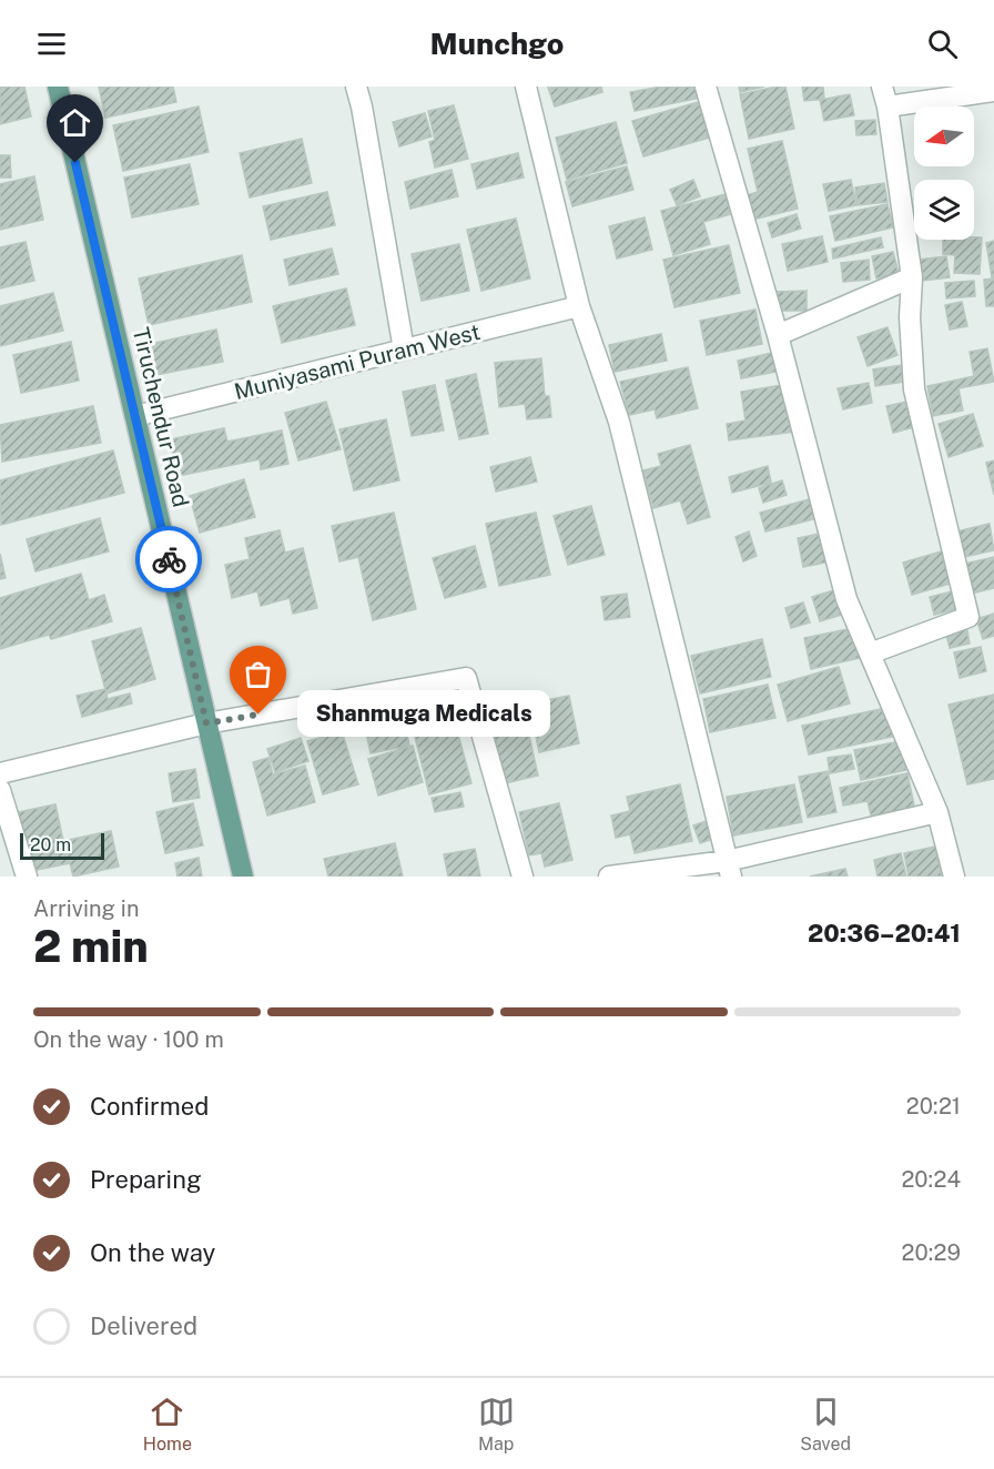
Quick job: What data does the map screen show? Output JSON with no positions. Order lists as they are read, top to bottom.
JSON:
{
  "streets": {
    "main road": ["Tiruchendur Road"],
    "street": ["Muniyasami Puram West"]
  },
  "crossings": [
    ["Muniyasami Puram West", "Tiruchendur Road"]
  ],
  "places": ["Shanmuga Medicals"],
  "scale_bar": "20 m",
  "north": "left",
  "page": {
    "header": "Munchgo",
    "bubble": "Shanmuga Medicals",
    "scale": "20 m",
    "heading": ["2 min", "Arriving in", "20:36–20:41"],
    "bar": "On the way · 100 m",
    "list": [
      ["Confirmed", "20:21"],
      ["Preparing", "20:24"],
      ["On the way", "20:29"],
      "Delivered"
    ],
    "tabs": ["Home", "Map", "Saved"]
  }
}
